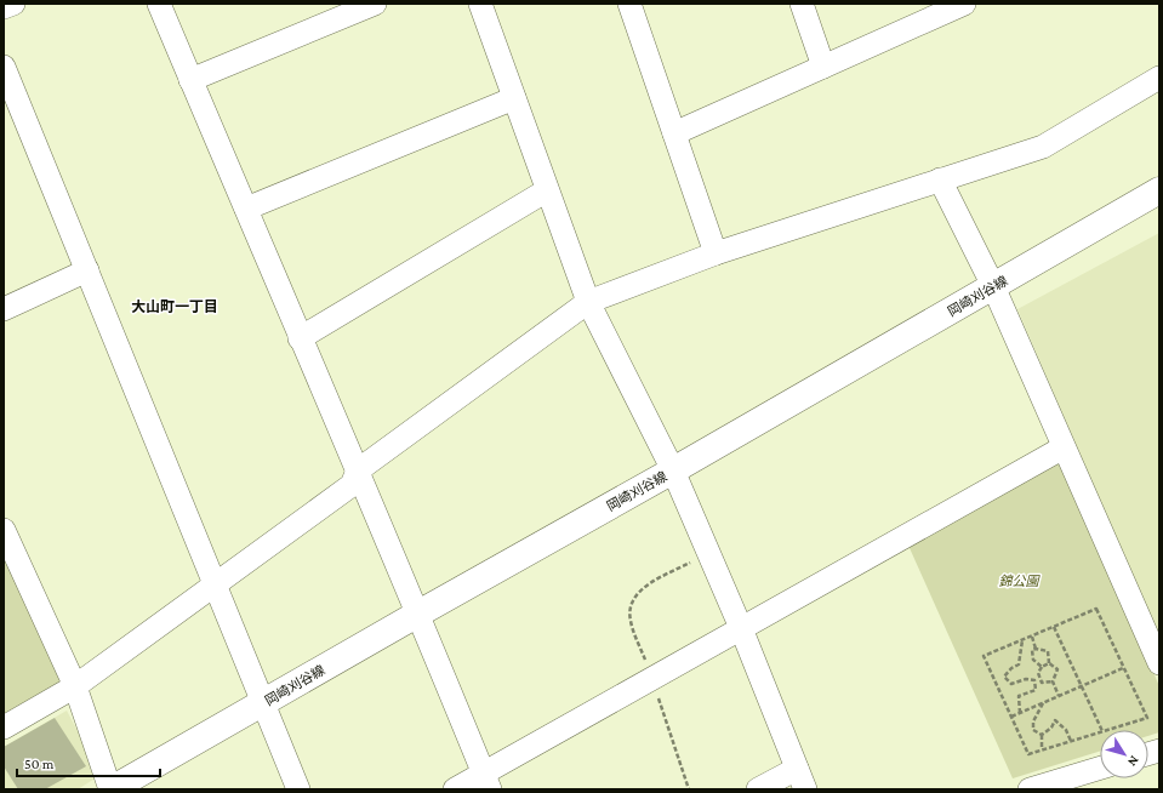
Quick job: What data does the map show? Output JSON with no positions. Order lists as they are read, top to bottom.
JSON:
{
  "streets": {
    "main road": ["岡崎刈谷線"]
  },
  "districts": ["大山町一丁目"],
  "parks": ["錦公園"],
  "scale_bar": "50 m",
  "north": "bottom right"
}
